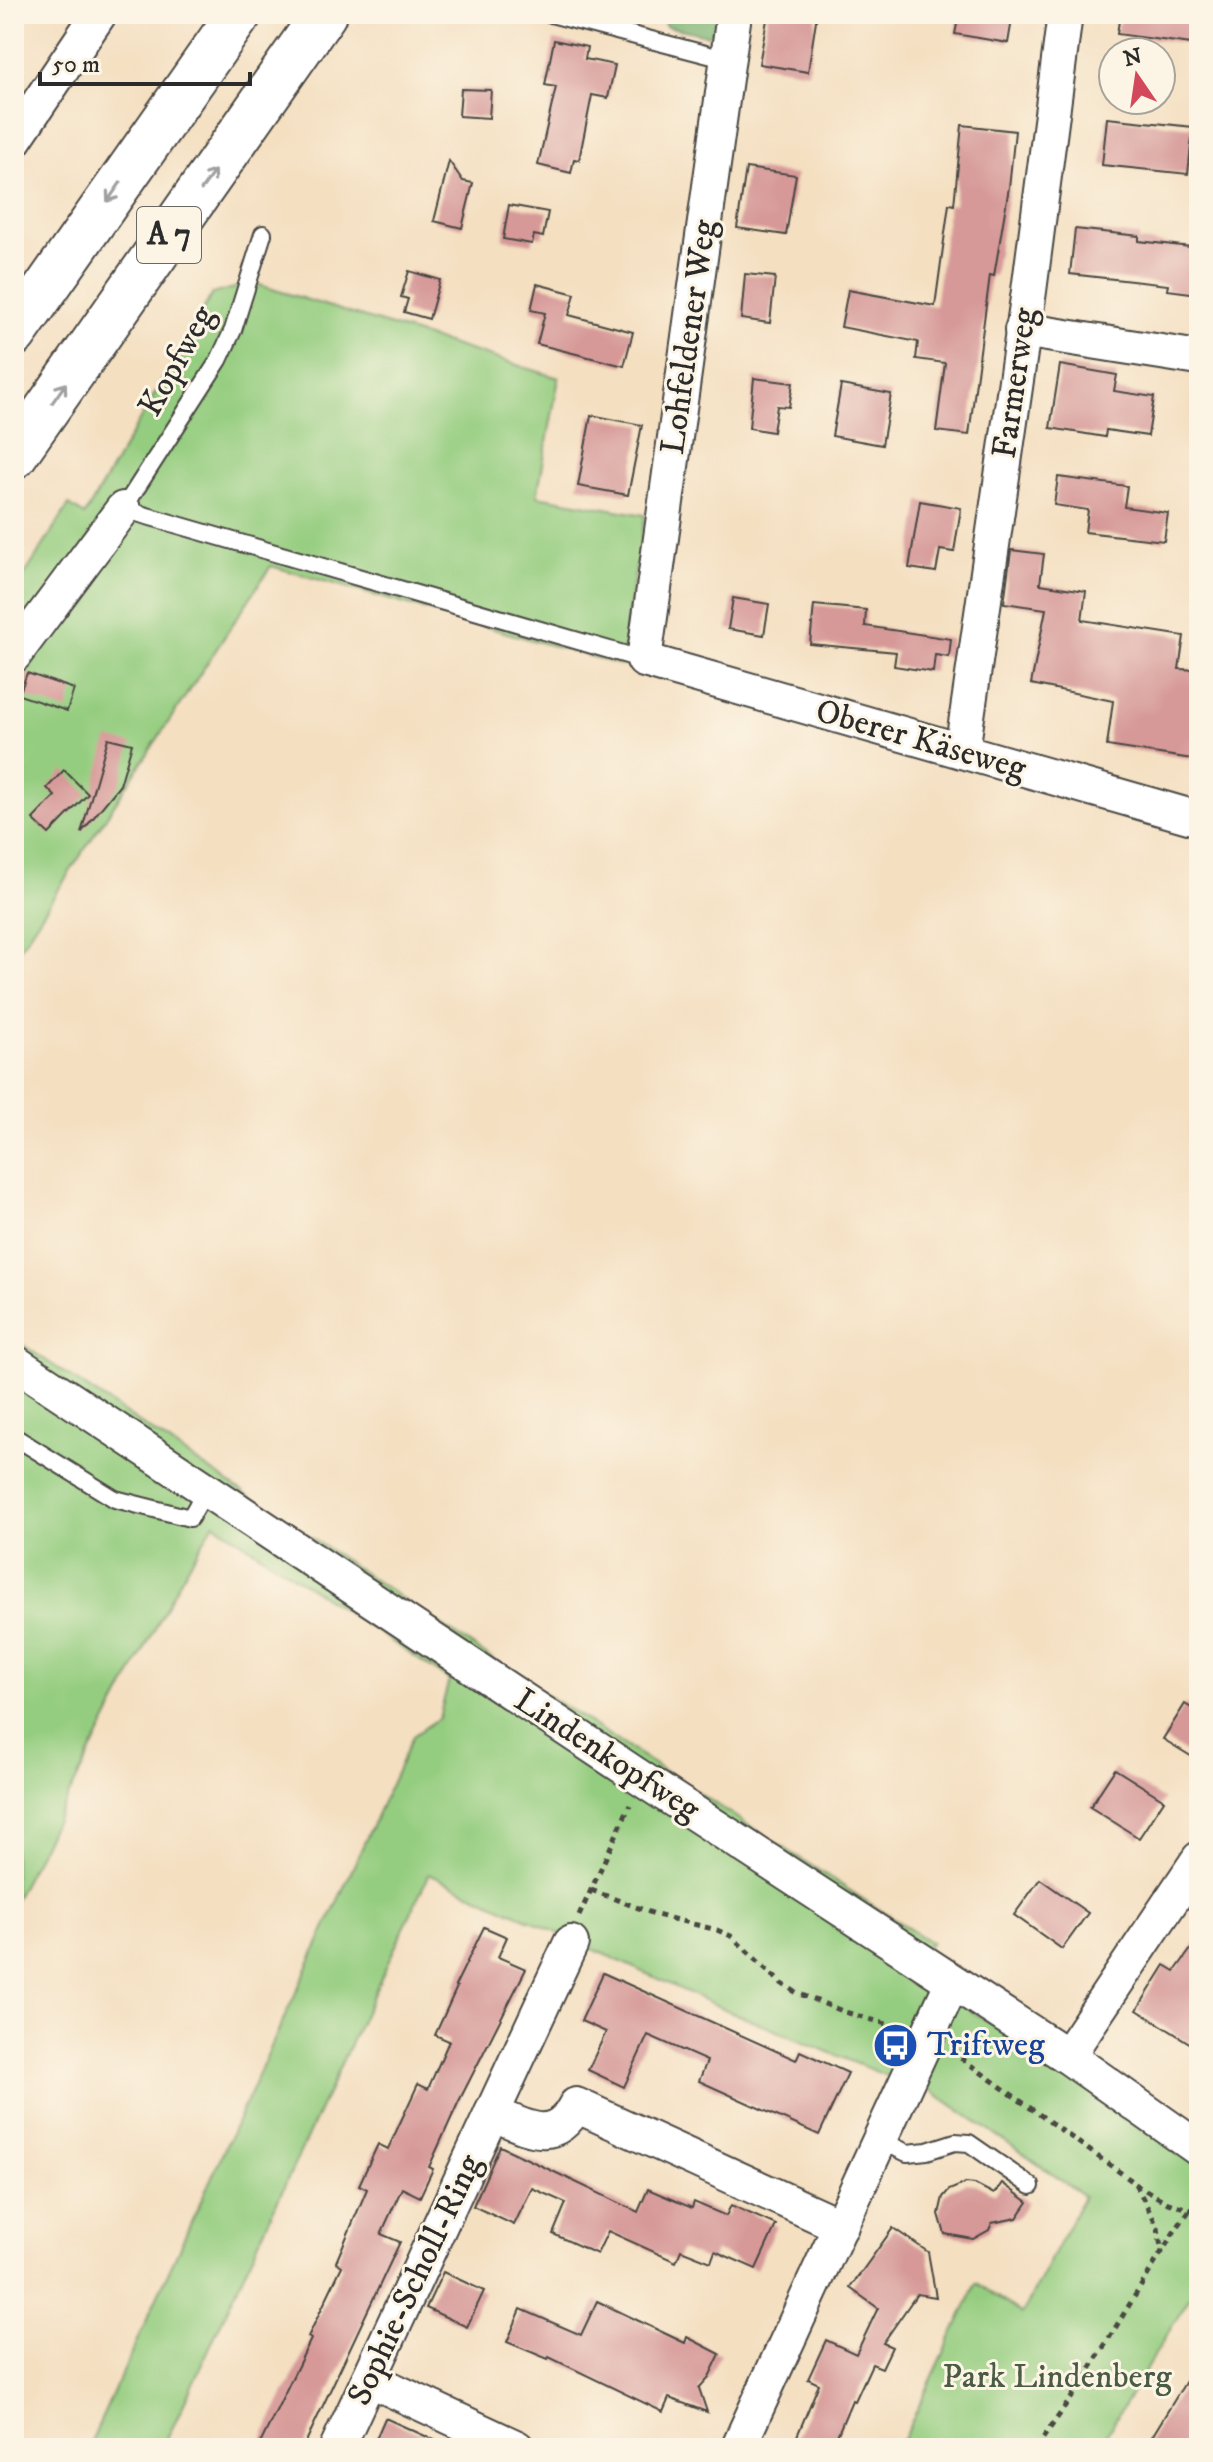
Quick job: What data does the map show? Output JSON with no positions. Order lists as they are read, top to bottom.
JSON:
{
  "streets": {
    "highway": ["A 7"],
    "street": [
      "Lohfeldener Weg",
      "Farmerweg",
      "Oberer Käseweg",
      "Lindenkopfweg",
      "Sophie-Scholl-Ring"
    ],
    "lane": ["Kopfweg"]
  },
  "crossings": [
    ["Lohfeldener Weg", "Oberer Käseweg"],
    ["Farmerweg", "Oberer Käseweg"]
  ],
  "parks": ["Park Lindenberg"],
  "places": {
    "bus stop": ["Triftweg"]
  },
  "scale_bar": "50 m",
  "north": "top"
}
